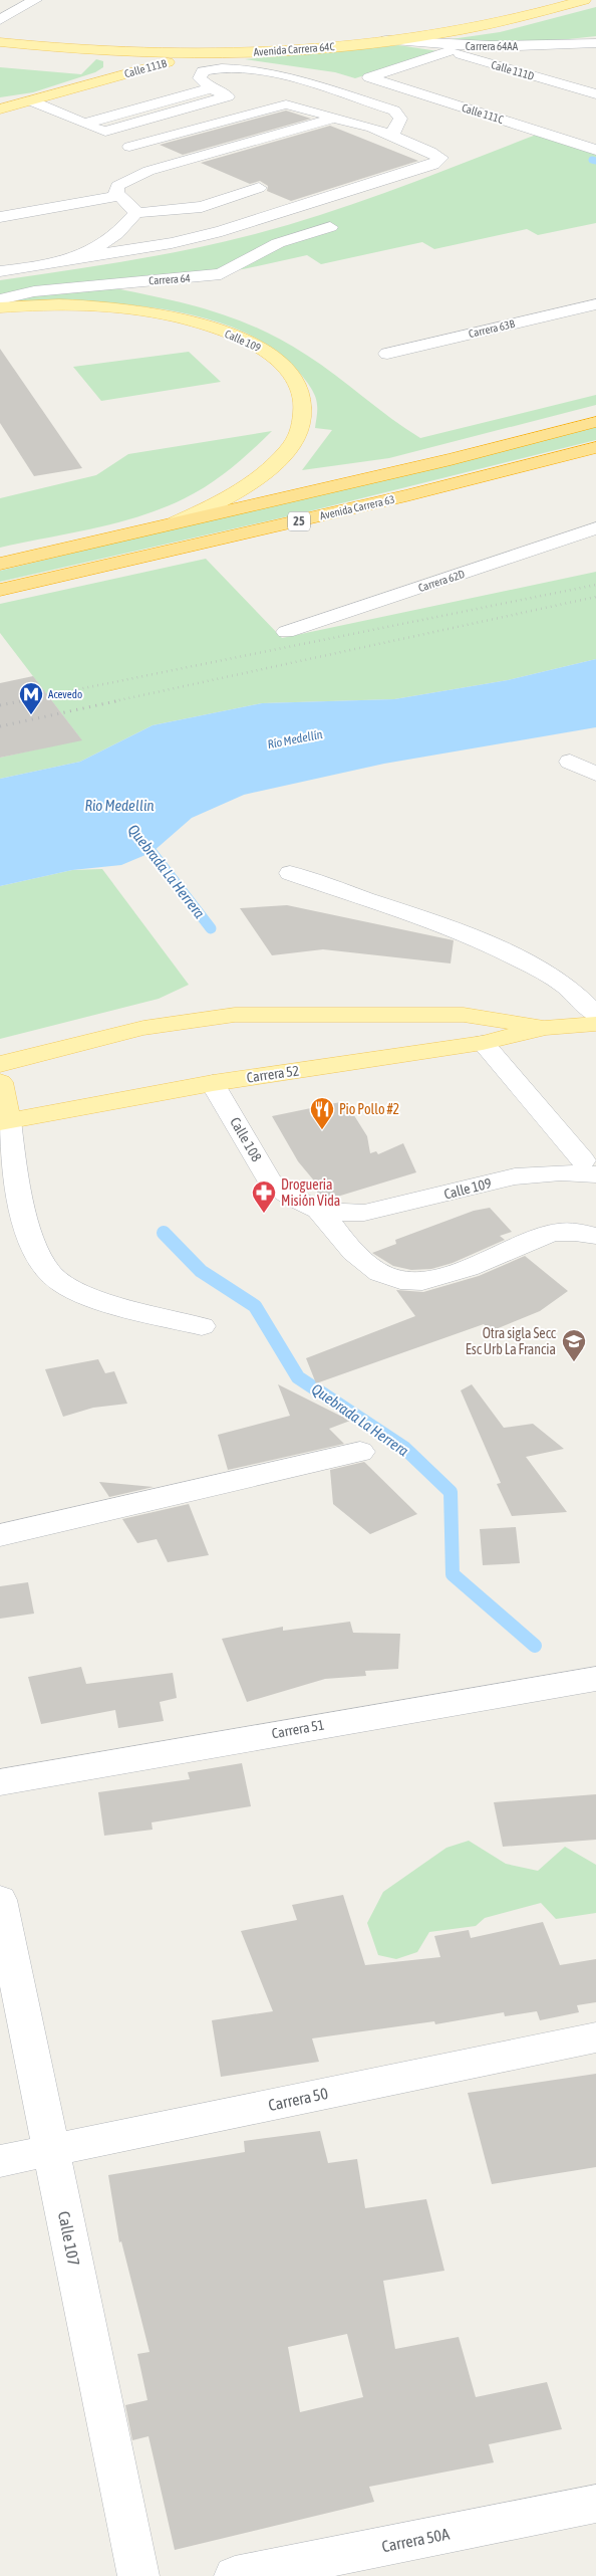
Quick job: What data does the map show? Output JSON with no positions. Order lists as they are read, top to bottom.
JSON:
{
  "streets": {
    "highway": ["Avenida Carrera 63", "25"],
    "main road": [
      "Avenida Carrera 64C",
      "Calle 111B",
      "Calle 109",
      "Carrera 52"
    ],
    "street": [
      "Carrera 64AA",
      "Calle 111D",
      "Calle 111C",
      "Carrera 64",
      "Carrera 63B",
      "Carrera 62D",
      "Calle 108",
      "Carrera 51",
      "Carrera 50",
      "Calle 107",
      "Carrera 50A"
    ]
  },
  "crossings": [
    ["Carrera 64AA", "Avenida Carrera 64C"],
    ["Carrera 64AA", "Calle 111D"],
    ["Carrera 64AA", "Calle 111C"],
    ["Avenida Carrera 64C", "Calle 111B"],
    ["Calle 109", "Avenida Carrera 63"],
    ["Calle 109", "Calle 108"],
    ["Carrera 52", "Calle 108"],
    ["Carrera 50", "Calle 107"]
  ],
  "water": ["Río Medellín", "Rio Medellin", "Quebrada La Herrera"],
  "places": {
    "metro station": ["Acevedo"],
    "restaurant": ["Pio Pollo #2"],
    "pharmacy": ["Drogueria Misión Vida"],
    "school or university": ["Otra sigla Secc Esc Urb La Francia"]
  }
}
